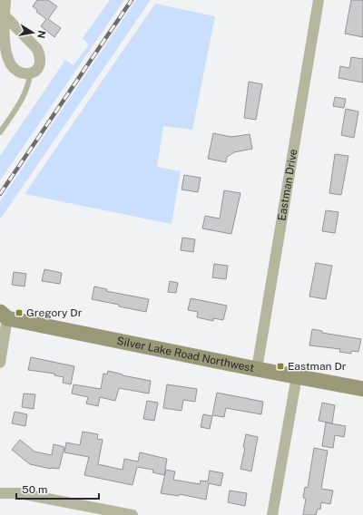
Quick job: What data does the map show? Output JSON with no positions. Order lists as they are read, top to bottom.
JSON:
{
  "streets": {
    "main road": ["Silver Lake Road Northwest"],
    "street": ["Eastman Drive"]
  },
  "crossings": [
    ["Eastman Drive", "Silver Lake Road Northwest"]
  ],
  "places": {
    "transit": ["Gregory Dr", "Eastman Dr"]
  },
  "scale_bar": "50 m",
  "north": "right"
}
